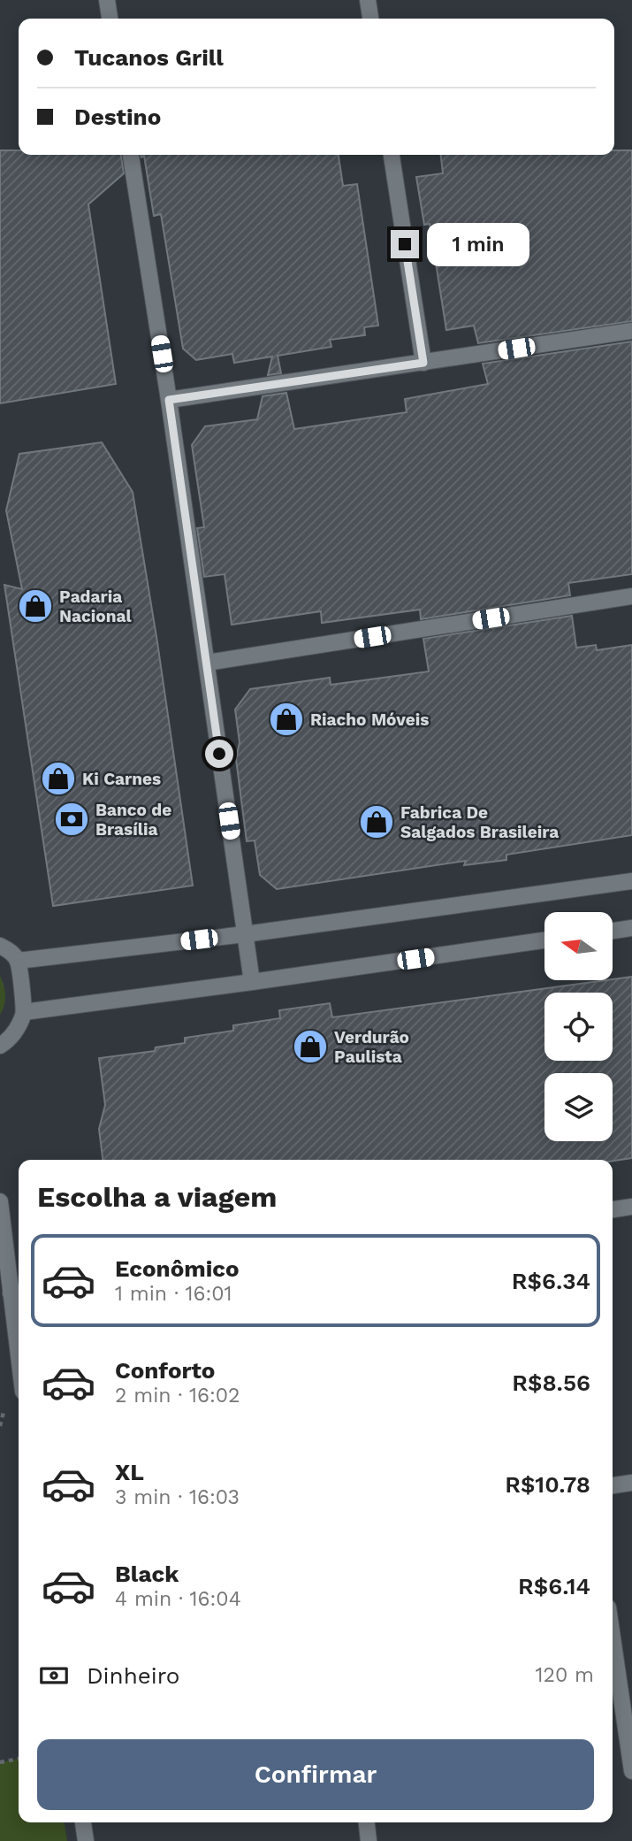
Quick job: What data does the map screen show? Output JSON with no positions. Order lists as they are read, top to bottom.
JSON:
{
  "places": {
    "shop": [
      "Padaria Nacional",
      "Riacho Móveis",
      "Ki Carnes",
      "Fabrica De Salgados Brasileira",
      "Verdurão Paulista"
    ],
    "bank": ["Banco de Brasília"]
  },
  "north": "left",
  "page": {
    "banner": ["Tucanos Grill", "Destino"],
    "bubble": "1 min",
    "heading": "Escolha a viagem",
    "list": [
      {
        "name": "Econômico",
        "note": "1 min · 16:01",
        "value": "R$6.34"
      },
      {
        "name": "Conforto",
        "note": "2 min · 16:02",
        "value": "R$8.56"
      },
      {
        "name": "XL",
        "note": "3 min · 16:03",
        "value": "R$10.78"
      },
      {
        "name": "Black",
        "note": "4 min · 16:04",
        "value": "R$6.14"
      }
    ],
    "pay": ["Dinheiro", "120 m"],
    "buttons": "Confirmar"
  }
}
